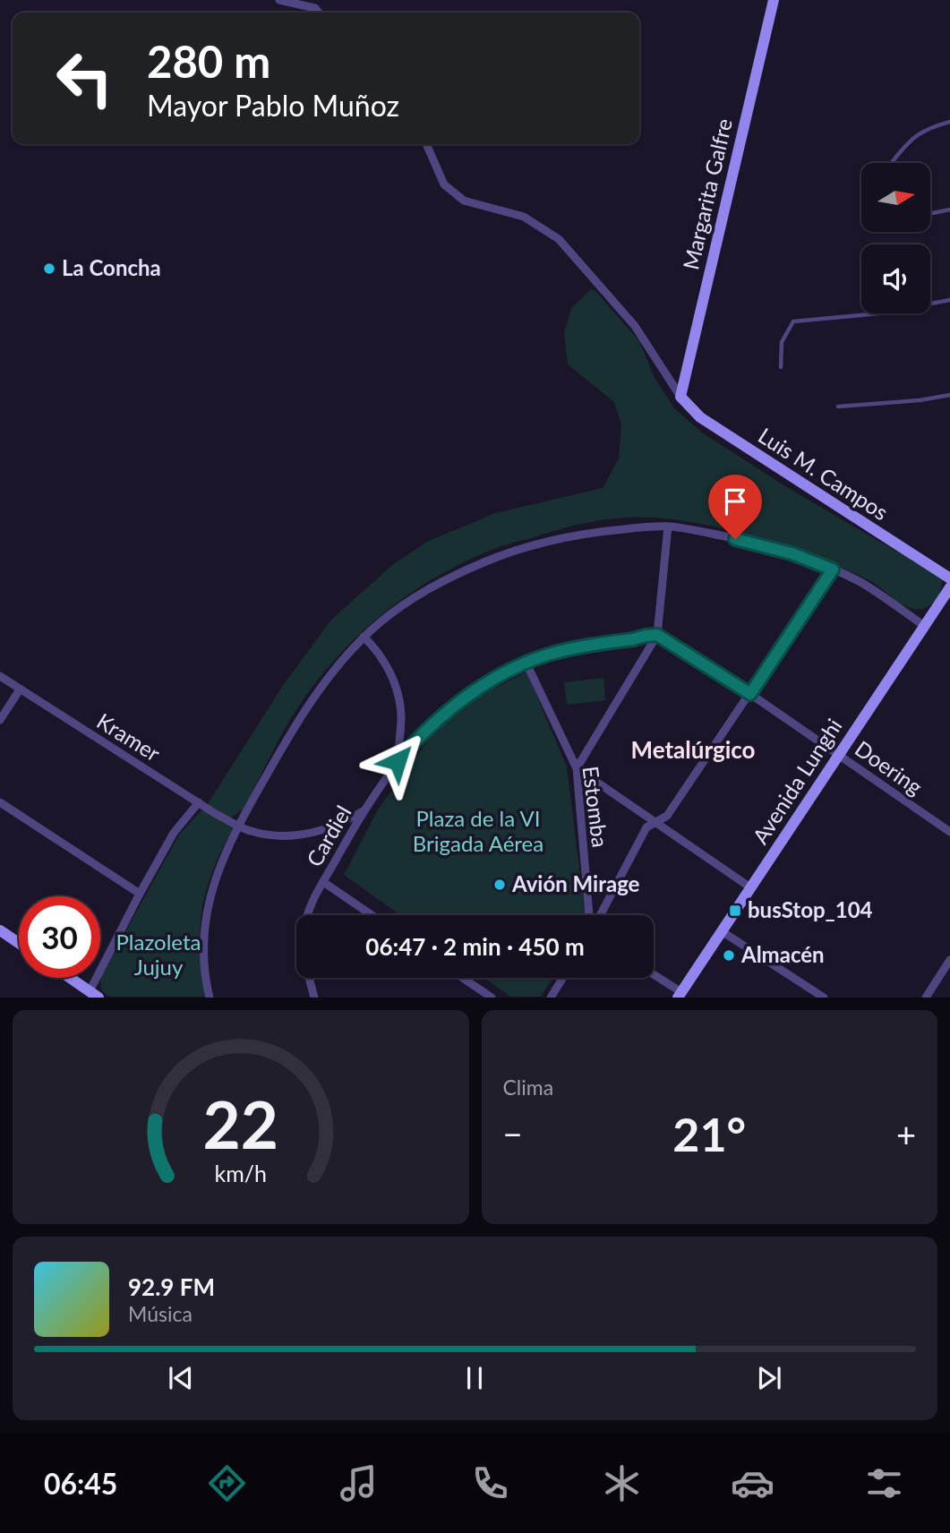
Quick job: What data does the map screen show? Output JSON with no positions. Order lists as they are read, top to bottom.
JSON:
{
  "streets": {
    "street": [
      "Margarita Galfre",
      "Luis M. Campos",
      "Kramer",
      "Doering",
      "Avenida Lunghi",
      "Estomba",
      "Cardiel"
    ]
  },
  "crossings": [
    ["Margarita Galfre", "Luis M. Campos"],
    ["Kramer", "Cardiel"],
    ["Doering", "Avenida Lunghi"],
    ["Estomba", "Cardiel"]
  ],
  "districts": ["Metalúrgico"],
  "parks": ["Plaza de la VI Brigada Aérea", "Plazoleta Jujuy"],
  "places": {
    "other": ["La Concha", "Avión Mirage", "Almacén"],
    "transit": ["busStop_104"]
  },
  "north": "right",
  "page": {
    "turn": ["280 m", "Mayor Pablo Muñoz"],
    "limit": "30",
    "trip": "06:47 · 2 min · 450 m",
    "tile": "Clima",
    "heat": ["−", "21°", "+"],
    "song": ["92.9 FM", "Música"],
    "tabs": "06:45",
    "gauge": ["22", "km/h"]
  }
}
